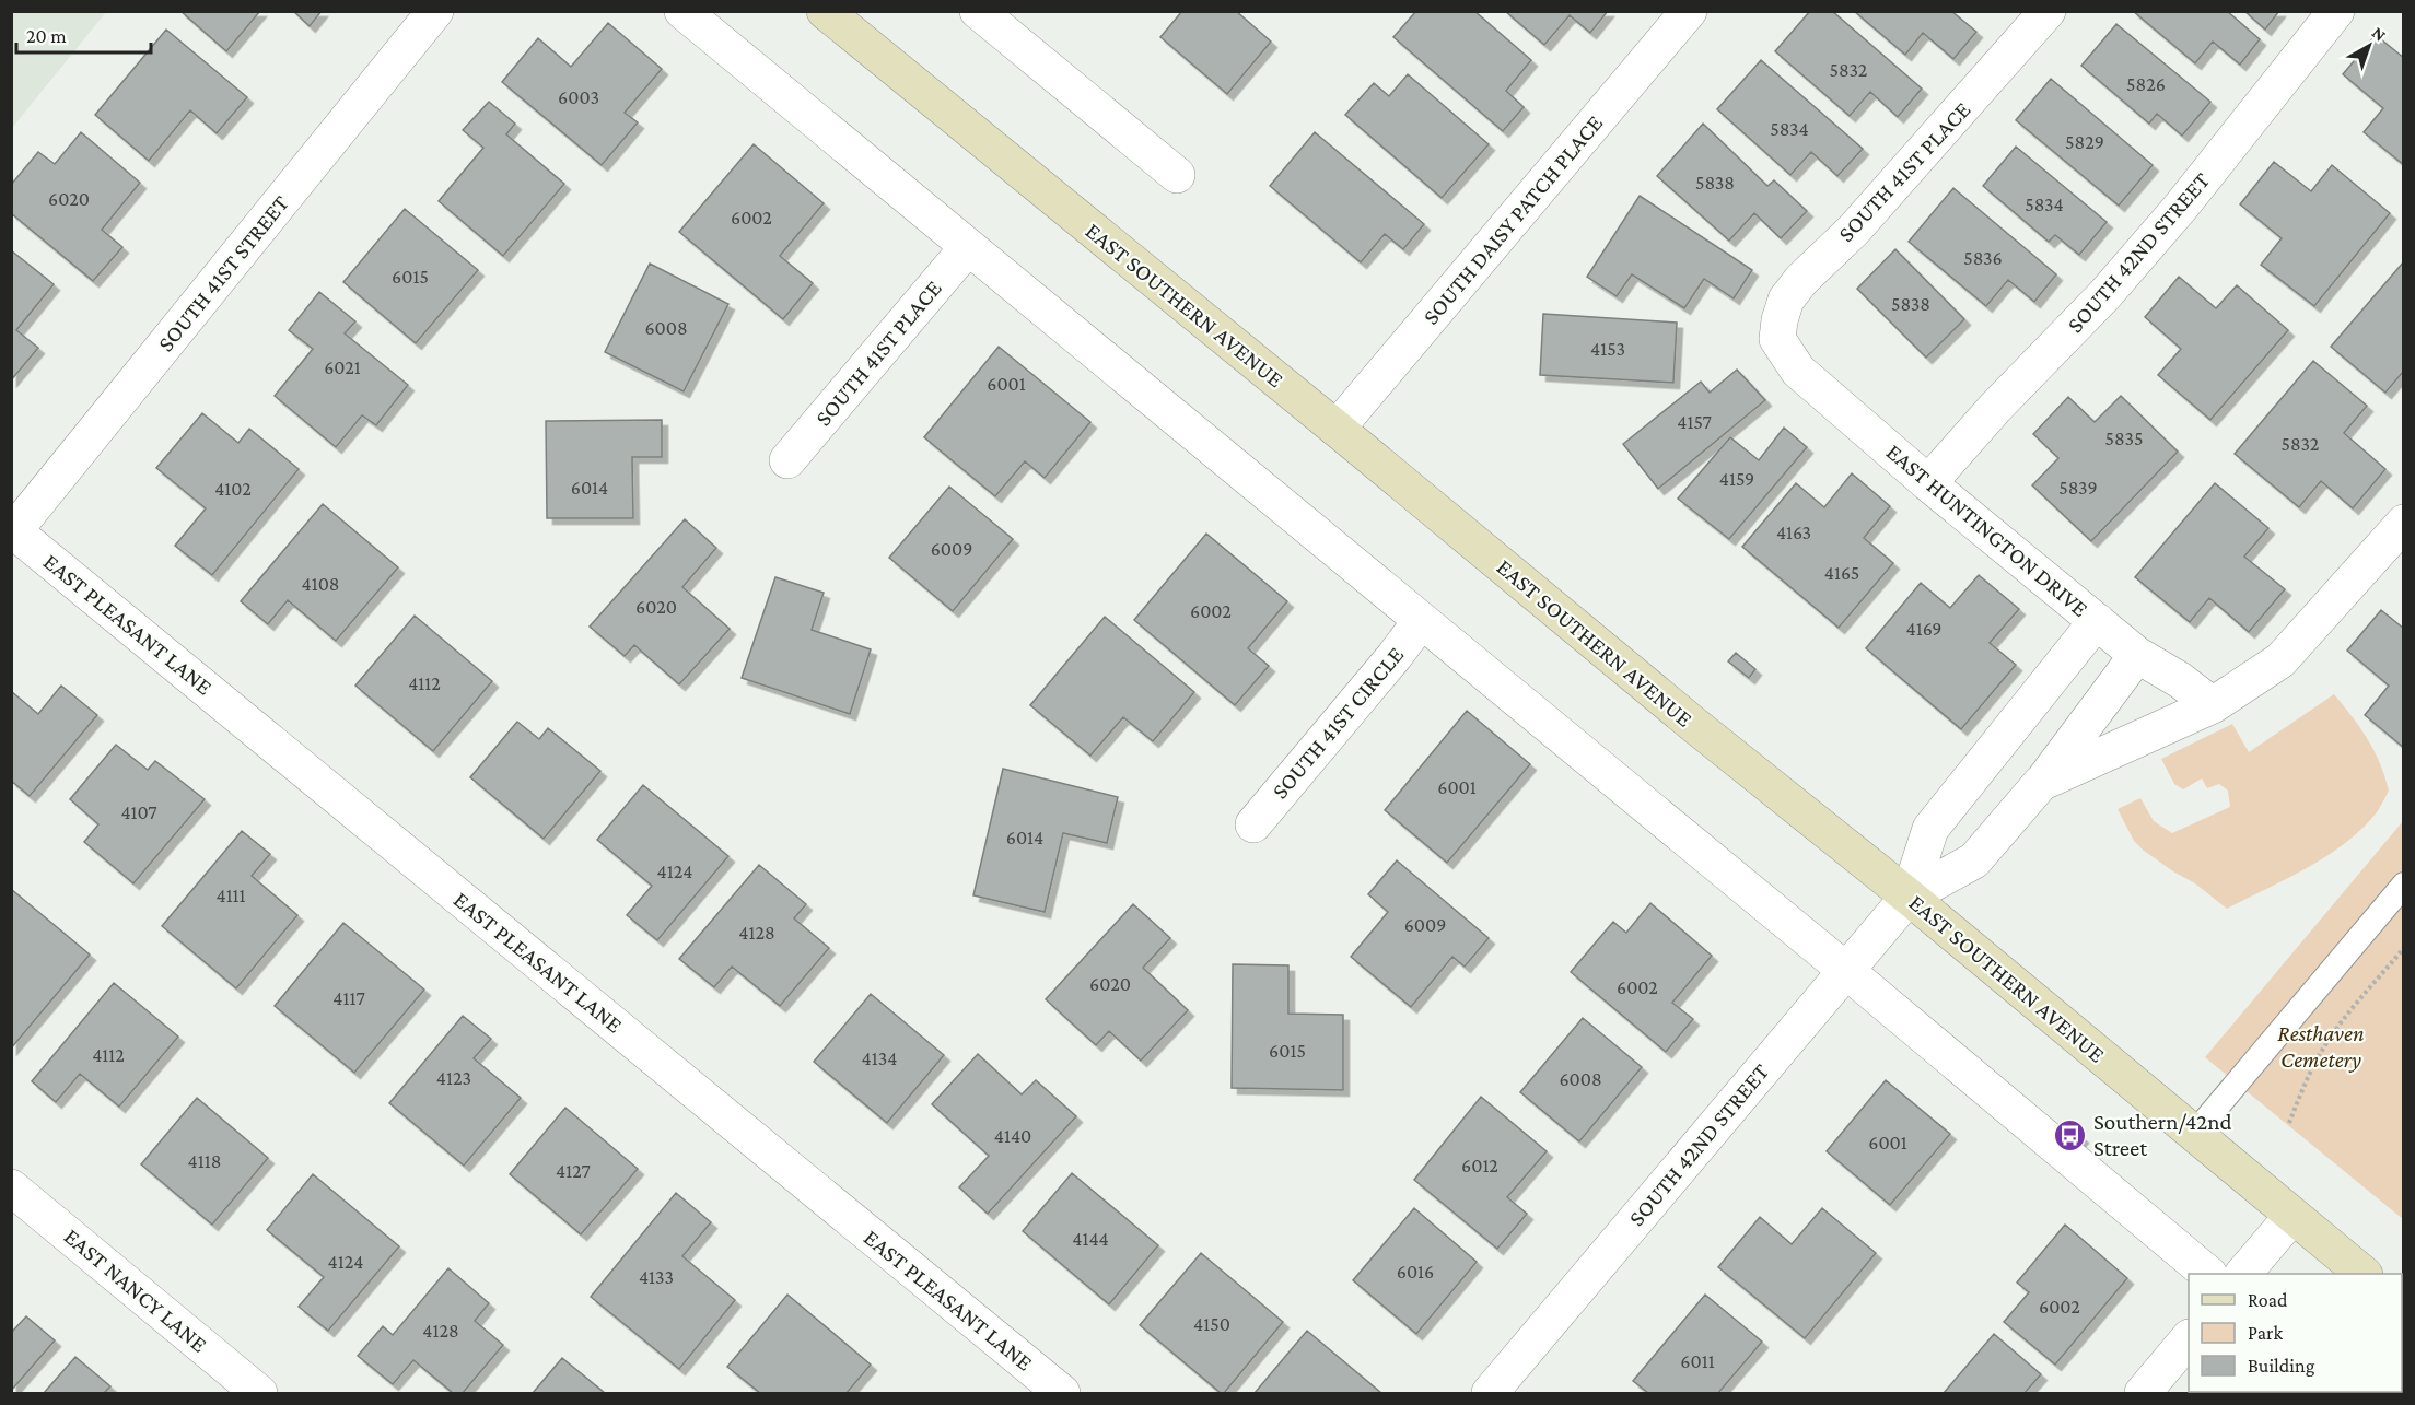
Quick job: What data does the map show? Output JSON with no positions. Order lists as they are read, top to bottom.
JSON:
{
  "streets": {
    "main road": ["EAST SOUTHERN AVENUE"],
    "street": [
      "SOUTH 41ST PLACE",
      "SOUTH DAISY PATCH PLACE",
      "SOUTH 42ND STREET",
      "SOUTH 41ST STREET",
      "EAST HUNTINGTON DRIVE",
      "EAST PLEASANT LANE",
      "SOUTH 41ST CIRCLE",
      "EAST NANCY LANE"
    ]
  },
  "crossings": [
    ["SOUTH 41ST PLACE", "EAST HUNTINGTON DRIVE"],
    ["SOUTH DAISY PATCH PLACE", "EAST SOUTHERN AVENUE"],
    ["SOUTH 42ND STREET", "EAST SOUTHERN AVENUE"],
    ["SOUTH 42ND STREET", "EAST HUNTINGTON DRIVE"],
    ["SOUTH 41ST STREET", "EAST PLEASANT LANE"]
  ],
  "parks": ["Resthaven Cemetery"],
  "places": {
    "bus stop": ["Southern/42nd Street"]
  },
  "house_numbers": [
    "5832",
    "5826",
    "6003",
    "5834",
    "5829",
    "5838",
    "6020",
    "5834",
    "6002",
    "5836",
    "6015",
    "5838",
    "6008",
    "4153",
    "6021",
    "6001",
    "4157",
    "5835",
    "5832",
    "4159",
    "6014",
    "5839",
    "4102",
    "4163",
    "6009",
    "4165",
    "4108",
    "6020",
    "6002",
    "4169",
    "4112",
    "6001",
    "4107",
    "6014",
    "4124",
    "4111",
    "6009",
    "4128",
    "6020",
    "6002",
    "4117",
    "6015",
    "4112",
    "4134",
    "4123",
    "6008",
    "4140",
    "6001",
    "4118",
    "6012",
    "4127",
    "4144",
    "4124",
    "6016",
    "4133",
    "6002",
    "4150",
    "4128",
    "6011"
  ],
  "legend": ["Road", "Park", "Building"],
  "scale_bar": "20 m",
  "north": "top right"
}
